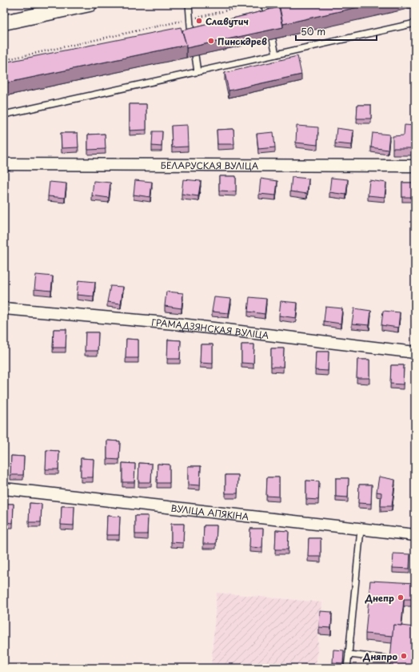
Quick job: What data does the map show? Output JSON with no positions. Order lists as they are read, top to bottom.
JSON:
{
  "streets": {
    "street": ["БЕЛАРУСКАЯ ВУЛІЦА", "ГРАМАДЗЯНСКАЯ ВУЛІЦА", "ВУЛІЦА АПЯКІНА"]
  },
  "places": [
    "Славутич",
    "Пинскдрев",
    "Днепр",
    "Дняпро"
  ],
  "scale_bar": "50 m"
}
